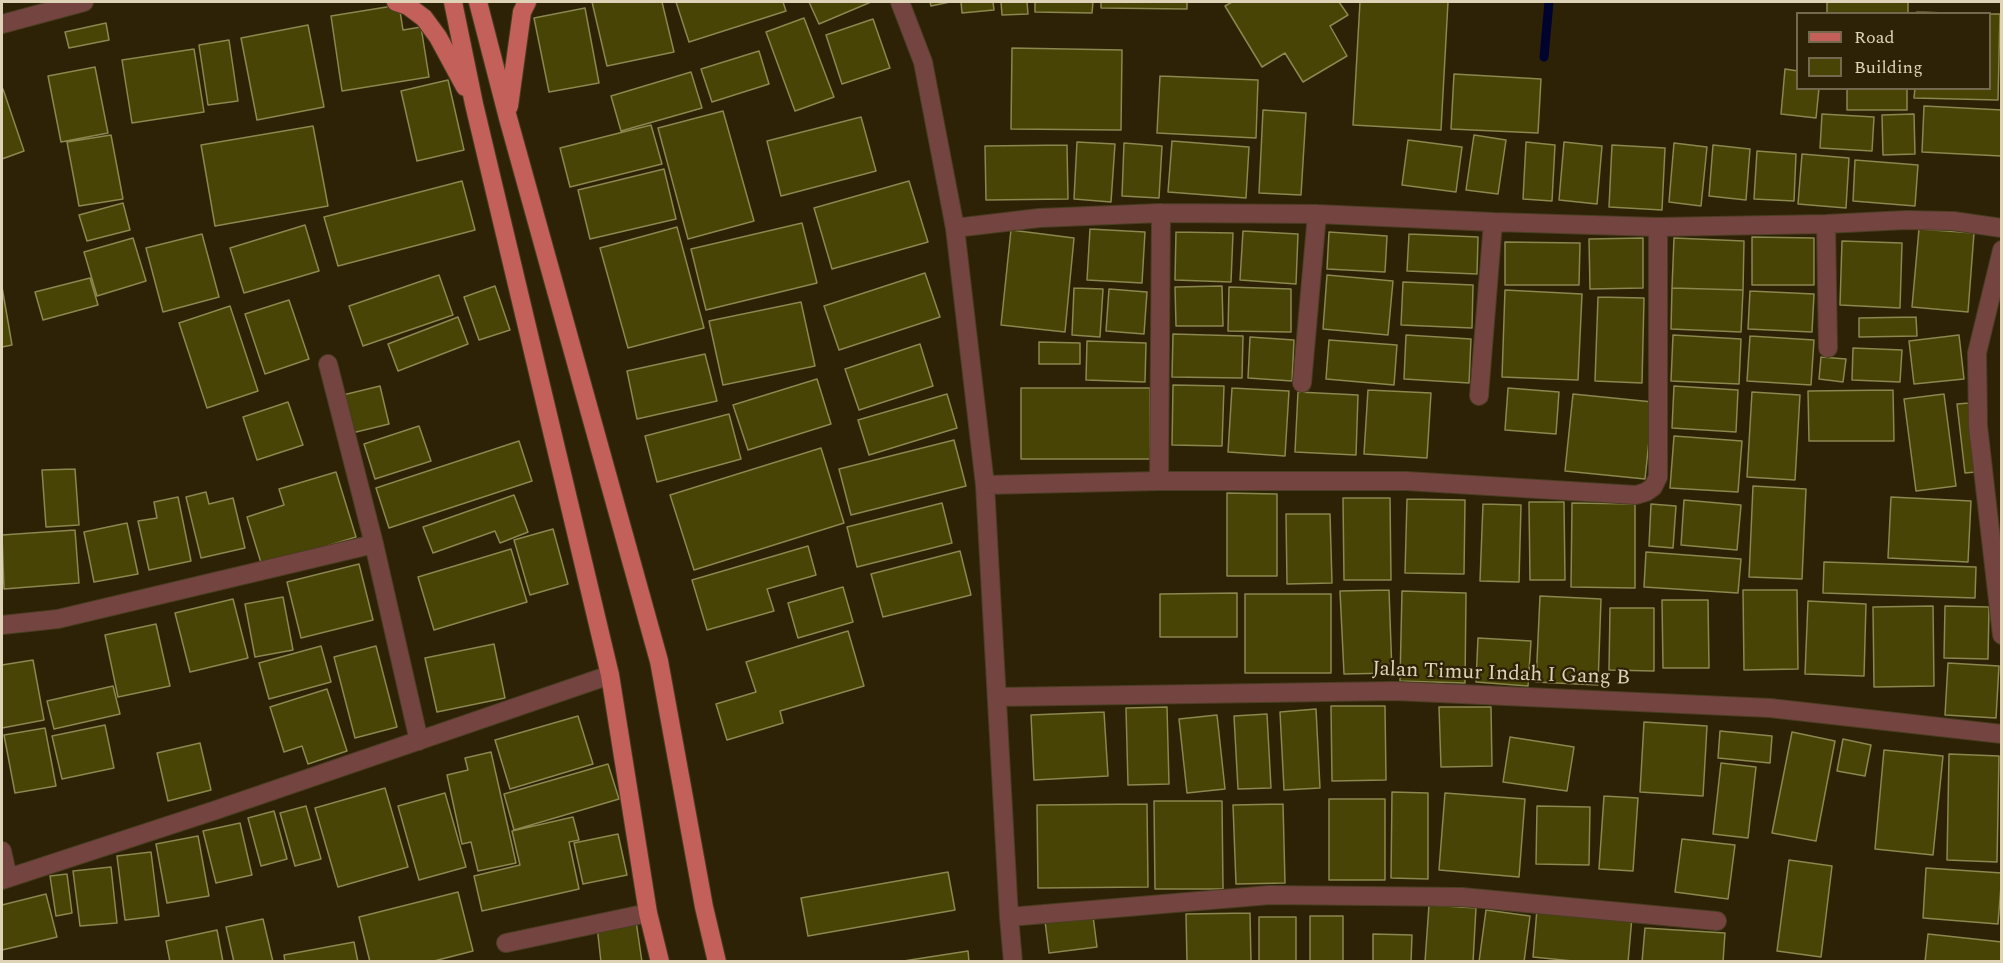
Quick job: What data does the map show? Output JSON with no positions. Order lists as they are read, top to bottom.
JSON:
{
  "streets": {
    "street": ["Jalan Timur Indah I Gang B"]
  },
  "legend": ["Road", "Building"]
}
